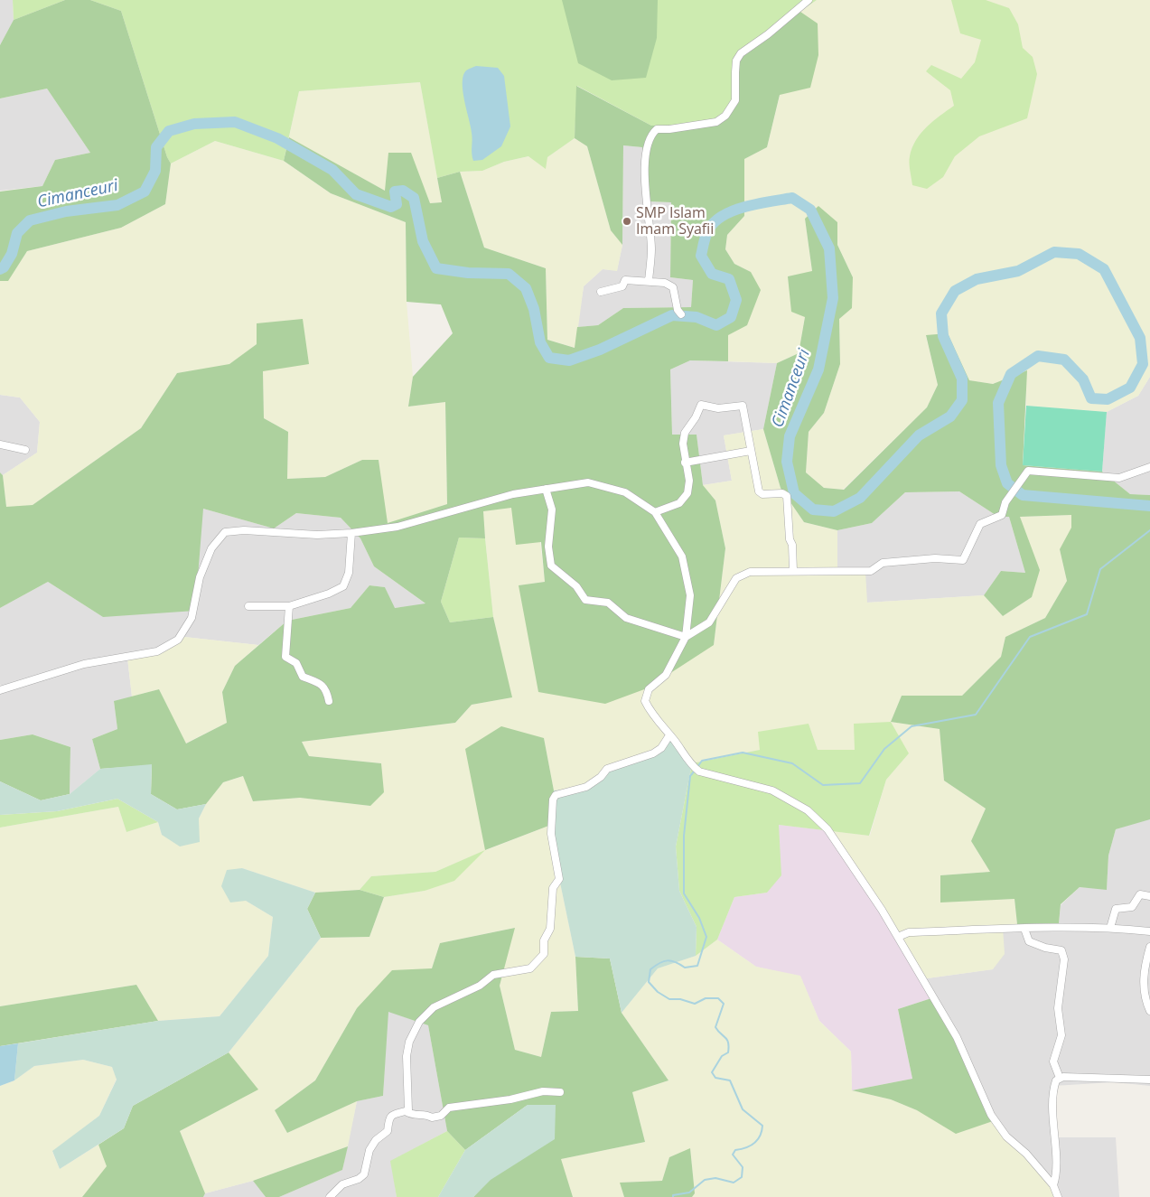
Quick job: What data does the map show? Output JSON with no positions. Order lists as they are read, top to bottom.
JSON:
{
  "water": ["Cimanceuri"],
  "places": ["SMP Islam Imam Syafii"]
}
